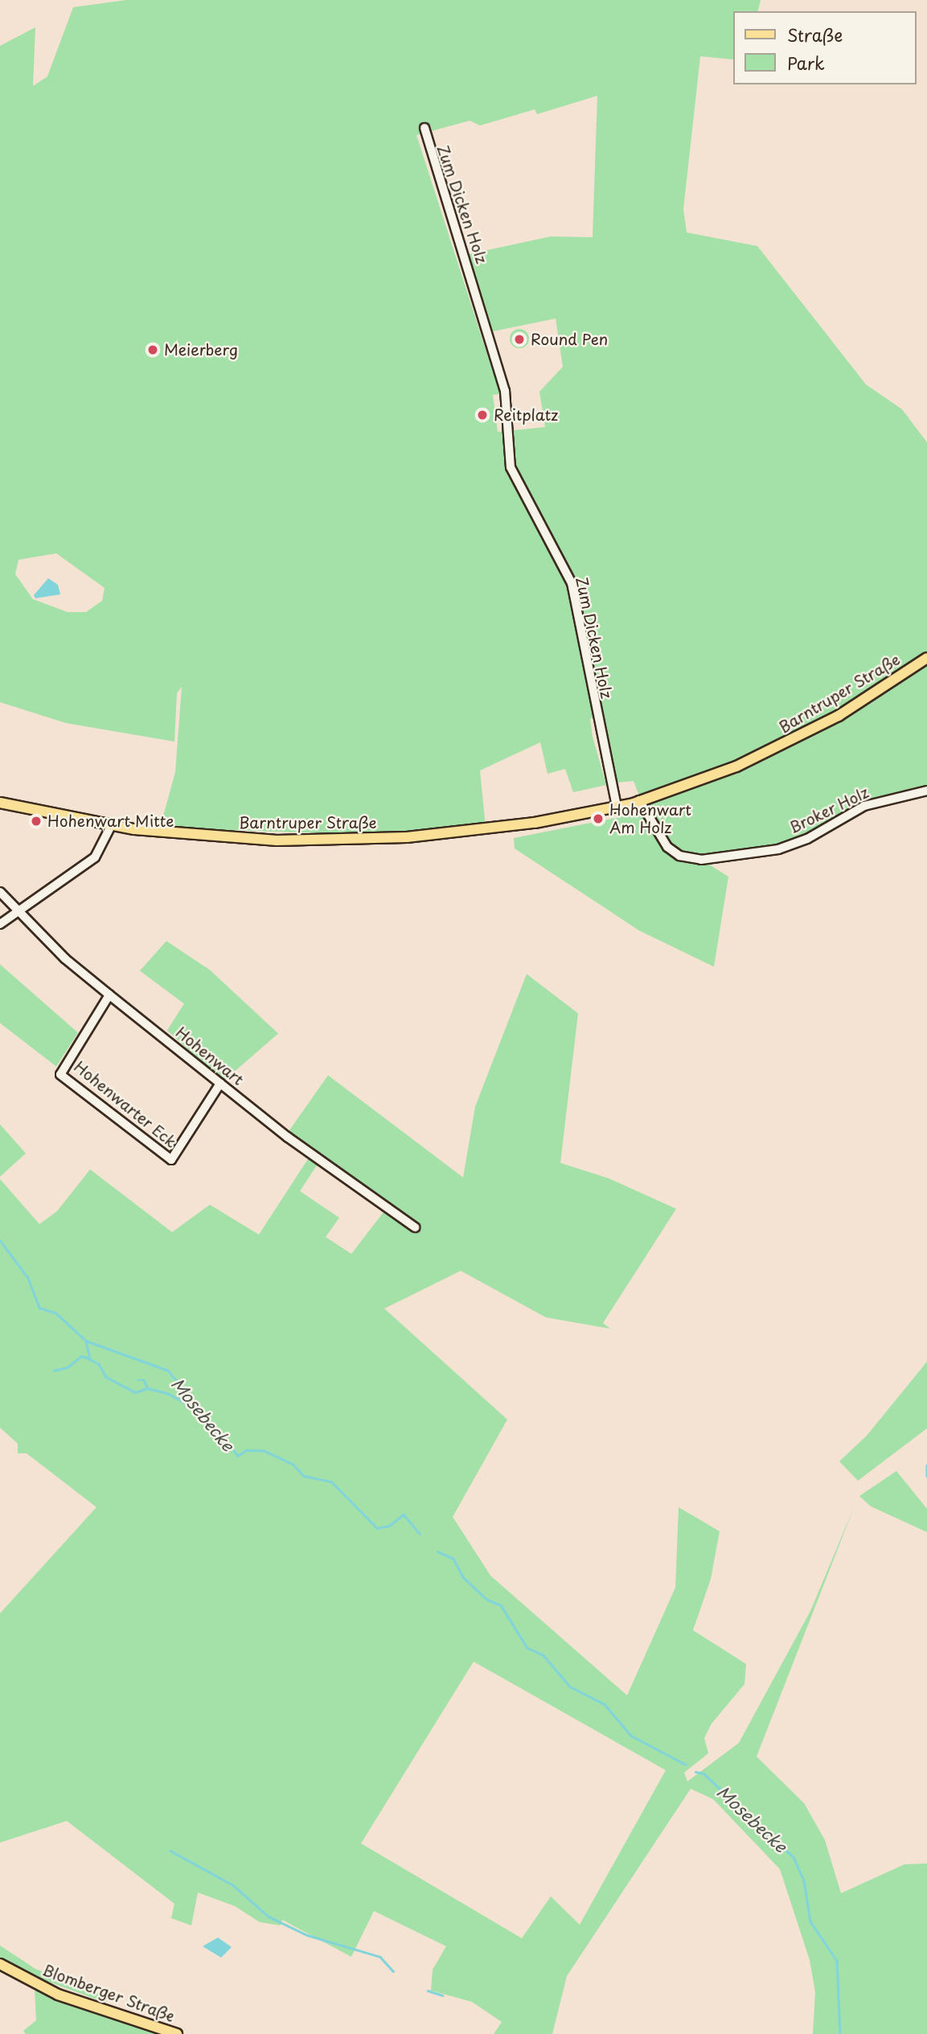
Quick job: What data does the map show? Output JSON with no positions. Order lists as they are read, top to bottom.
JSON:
{
  "streets": {
    "main road": ["Barntruper Straße", "Blomberger Straße"],
    "street": [
      "Zum Dicken Holz",
      "Broker Holz",
      "Hohenwart",
      "Hohenwarter Eck"
    ]
  },
  "crossings": [
    ["Zum Dicken Holz", "Barntruper Straße"],
    ["Barntruper Straße", "Broker Holz"],
    ["Hohenwart", "Hohenwarter Eck"]
  ],
  "water": ["Mosebecke"],
  "places": [
    "Round Pen",
    "Meierberg",
    "Reitplatz",
    "Hohenwart Am Holz",
    "Hohenwart Mitte"
  ],
  "legend": ["Straße", "Park"]
}
